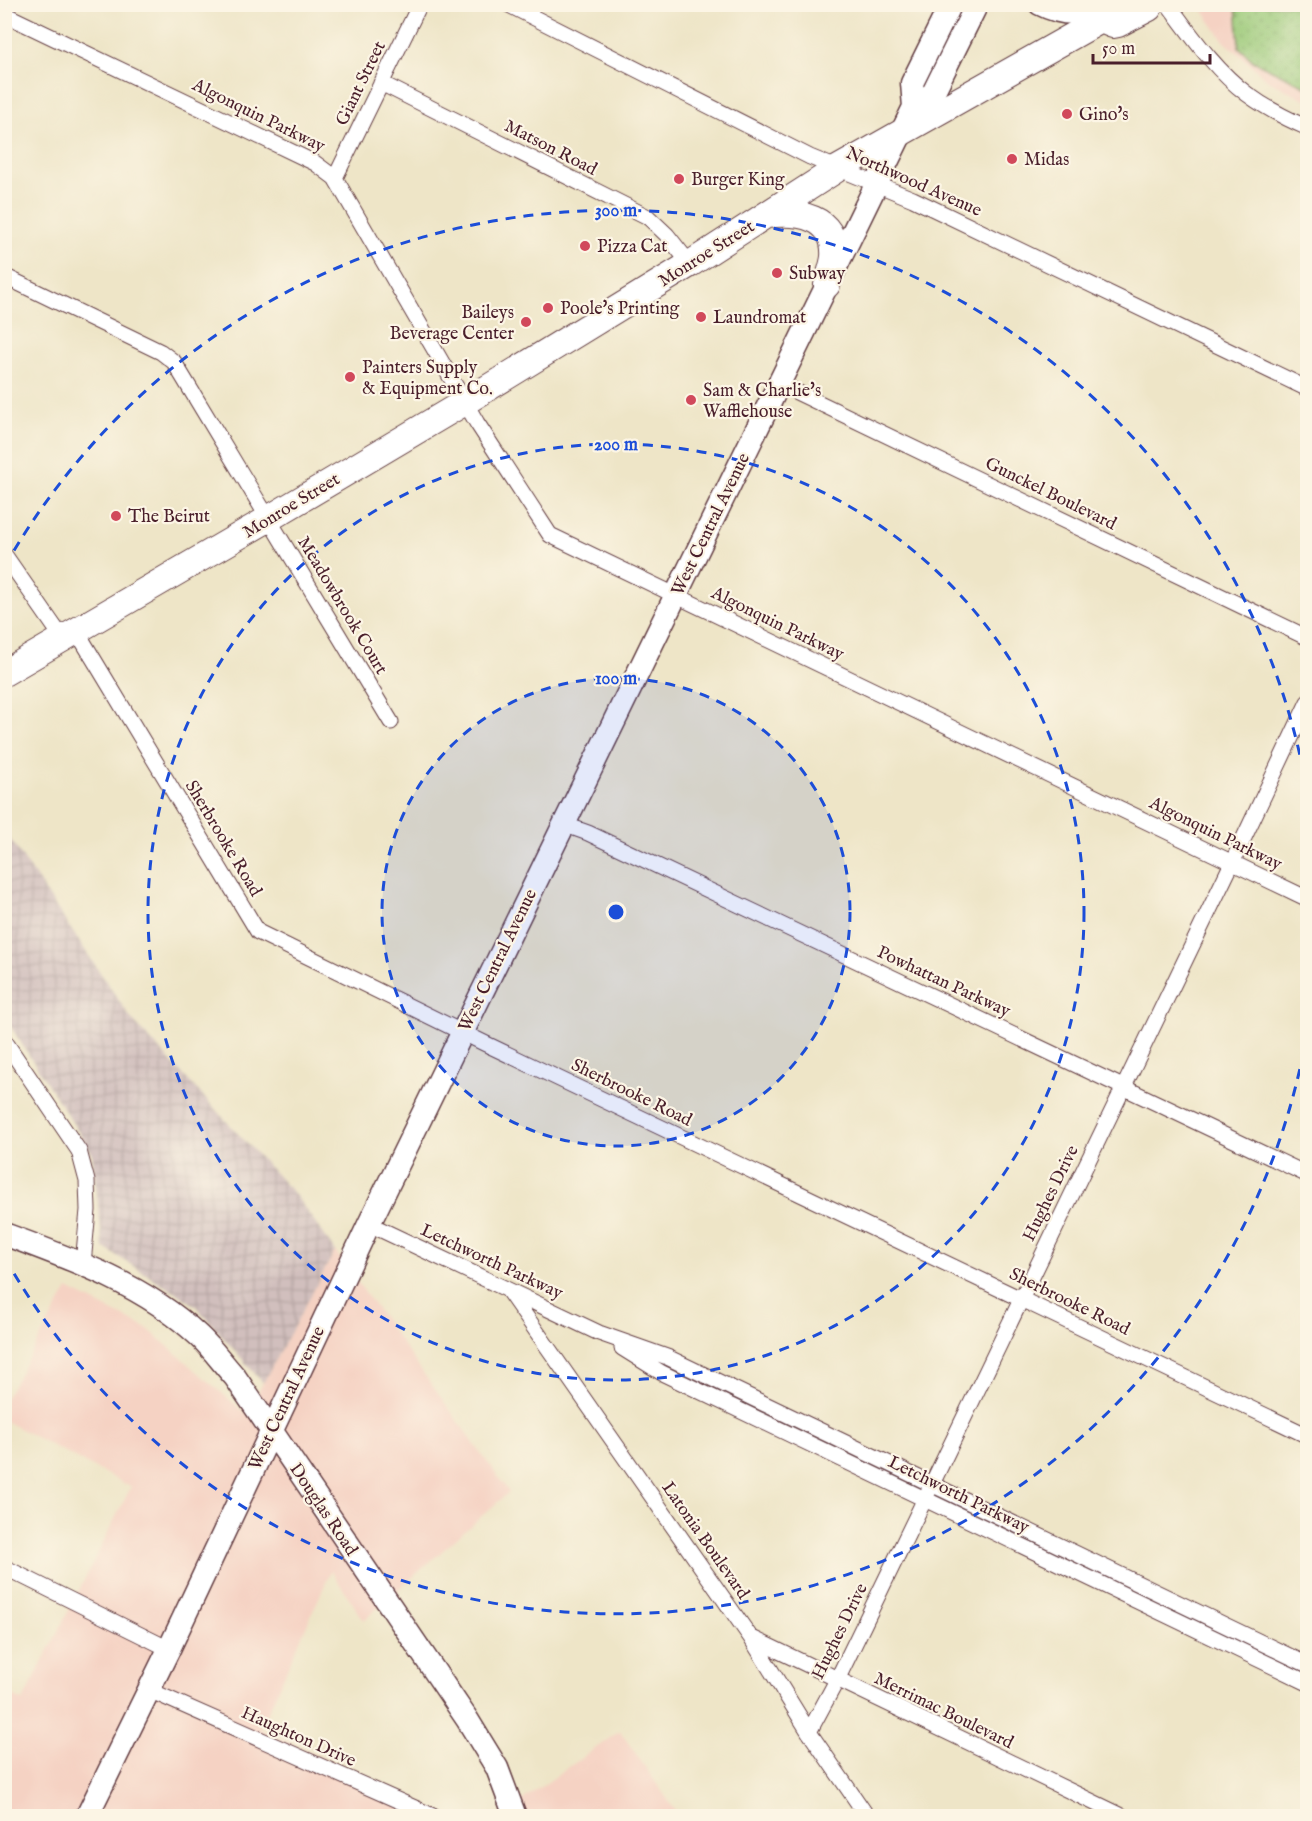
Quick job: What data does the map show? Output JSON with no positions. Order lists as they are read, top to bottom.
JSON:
{
  "streets": {
    "main road": ["Monroe Street", "West Central Avenue", "Douglas Road"],
    "street": [
      "Giant Street",
      "Algonquin Parkway",
      "Matson Road",
      "Northwood Avenue",
      "Gunckel Boulevard",
      "Meadowbrook Court",
      "Sherbrooke Road",
      "Powhattan Parkway",
      "Hughes Drive",
      "Letchworth Parkway",
      "Latonia Boulevard",
      "Merrimac Boulevard",
      "Haughton Drive"
    ]
  },
  "crossings": [
    ["Giant Street", "Algonquin Parkway"],
    ["Giant Street", "Matson Road"],
    ["Algonquin Parkway", "Monroe Street"],
    ["Algonquin Parkway", "West Central Avenue"],
    ["Algonquin Parkway", "Hughes Drive"],
    ["Matson Road", "Monroe Street"],
    ["Northwood Avenue", "Monroe Street"],
    ["Northwood Avenue", "West Central Avenue"],
    ["Monroe Street", "West Central Avenue"],
    ["Monroe Street", "Meadowbrook Court"],
    ["Monroe Street", "Sherbrooke Road"],
    ["Gunckel Boulevard", "West Central Avenue"],
    ["West Central Avenue", "Sherbrooke Road"],
    ["West Central Avenue", "Powhattan Parkway"],
    ["West Central Avenue", "Letchworth Parkway"],
    ["West Central Avenue", "Douglas Road"],
    ["West Central Avenue", "Haughton Drive"],
    ["Sherbrooke Road", "Hughes Drive"],
    ["Powhattan Parkway", "Hughes Drive"],
    ["Hughes Drive", "Letchworth Parkway"],
    ["Hughes Drive", "Latonia Boulevard"],
    ["Hughes Drive", "Merrimac Boulevard"],
    ["Letchworth Parkway", "Latonia Boulevard"],
    ["Latonia Boulevard", "Merrimac Boulevard"]
  ],
  "places": [
    "Gino's",
    "Midas",
    "Burger King",
    "Pizza Cat",
    "Subway",
    "Poole's Printing",
    "Laundromat",
    "Baileys Beverage Center",
    "Painters Supply & Equipment Co.",
    "Sam & Charlie's Wafflehouse",
    "The Beirut"
  ],
  "scale_bar": "50 m",
  "rings": ["300 m", "200 m", "100 m"]
}
